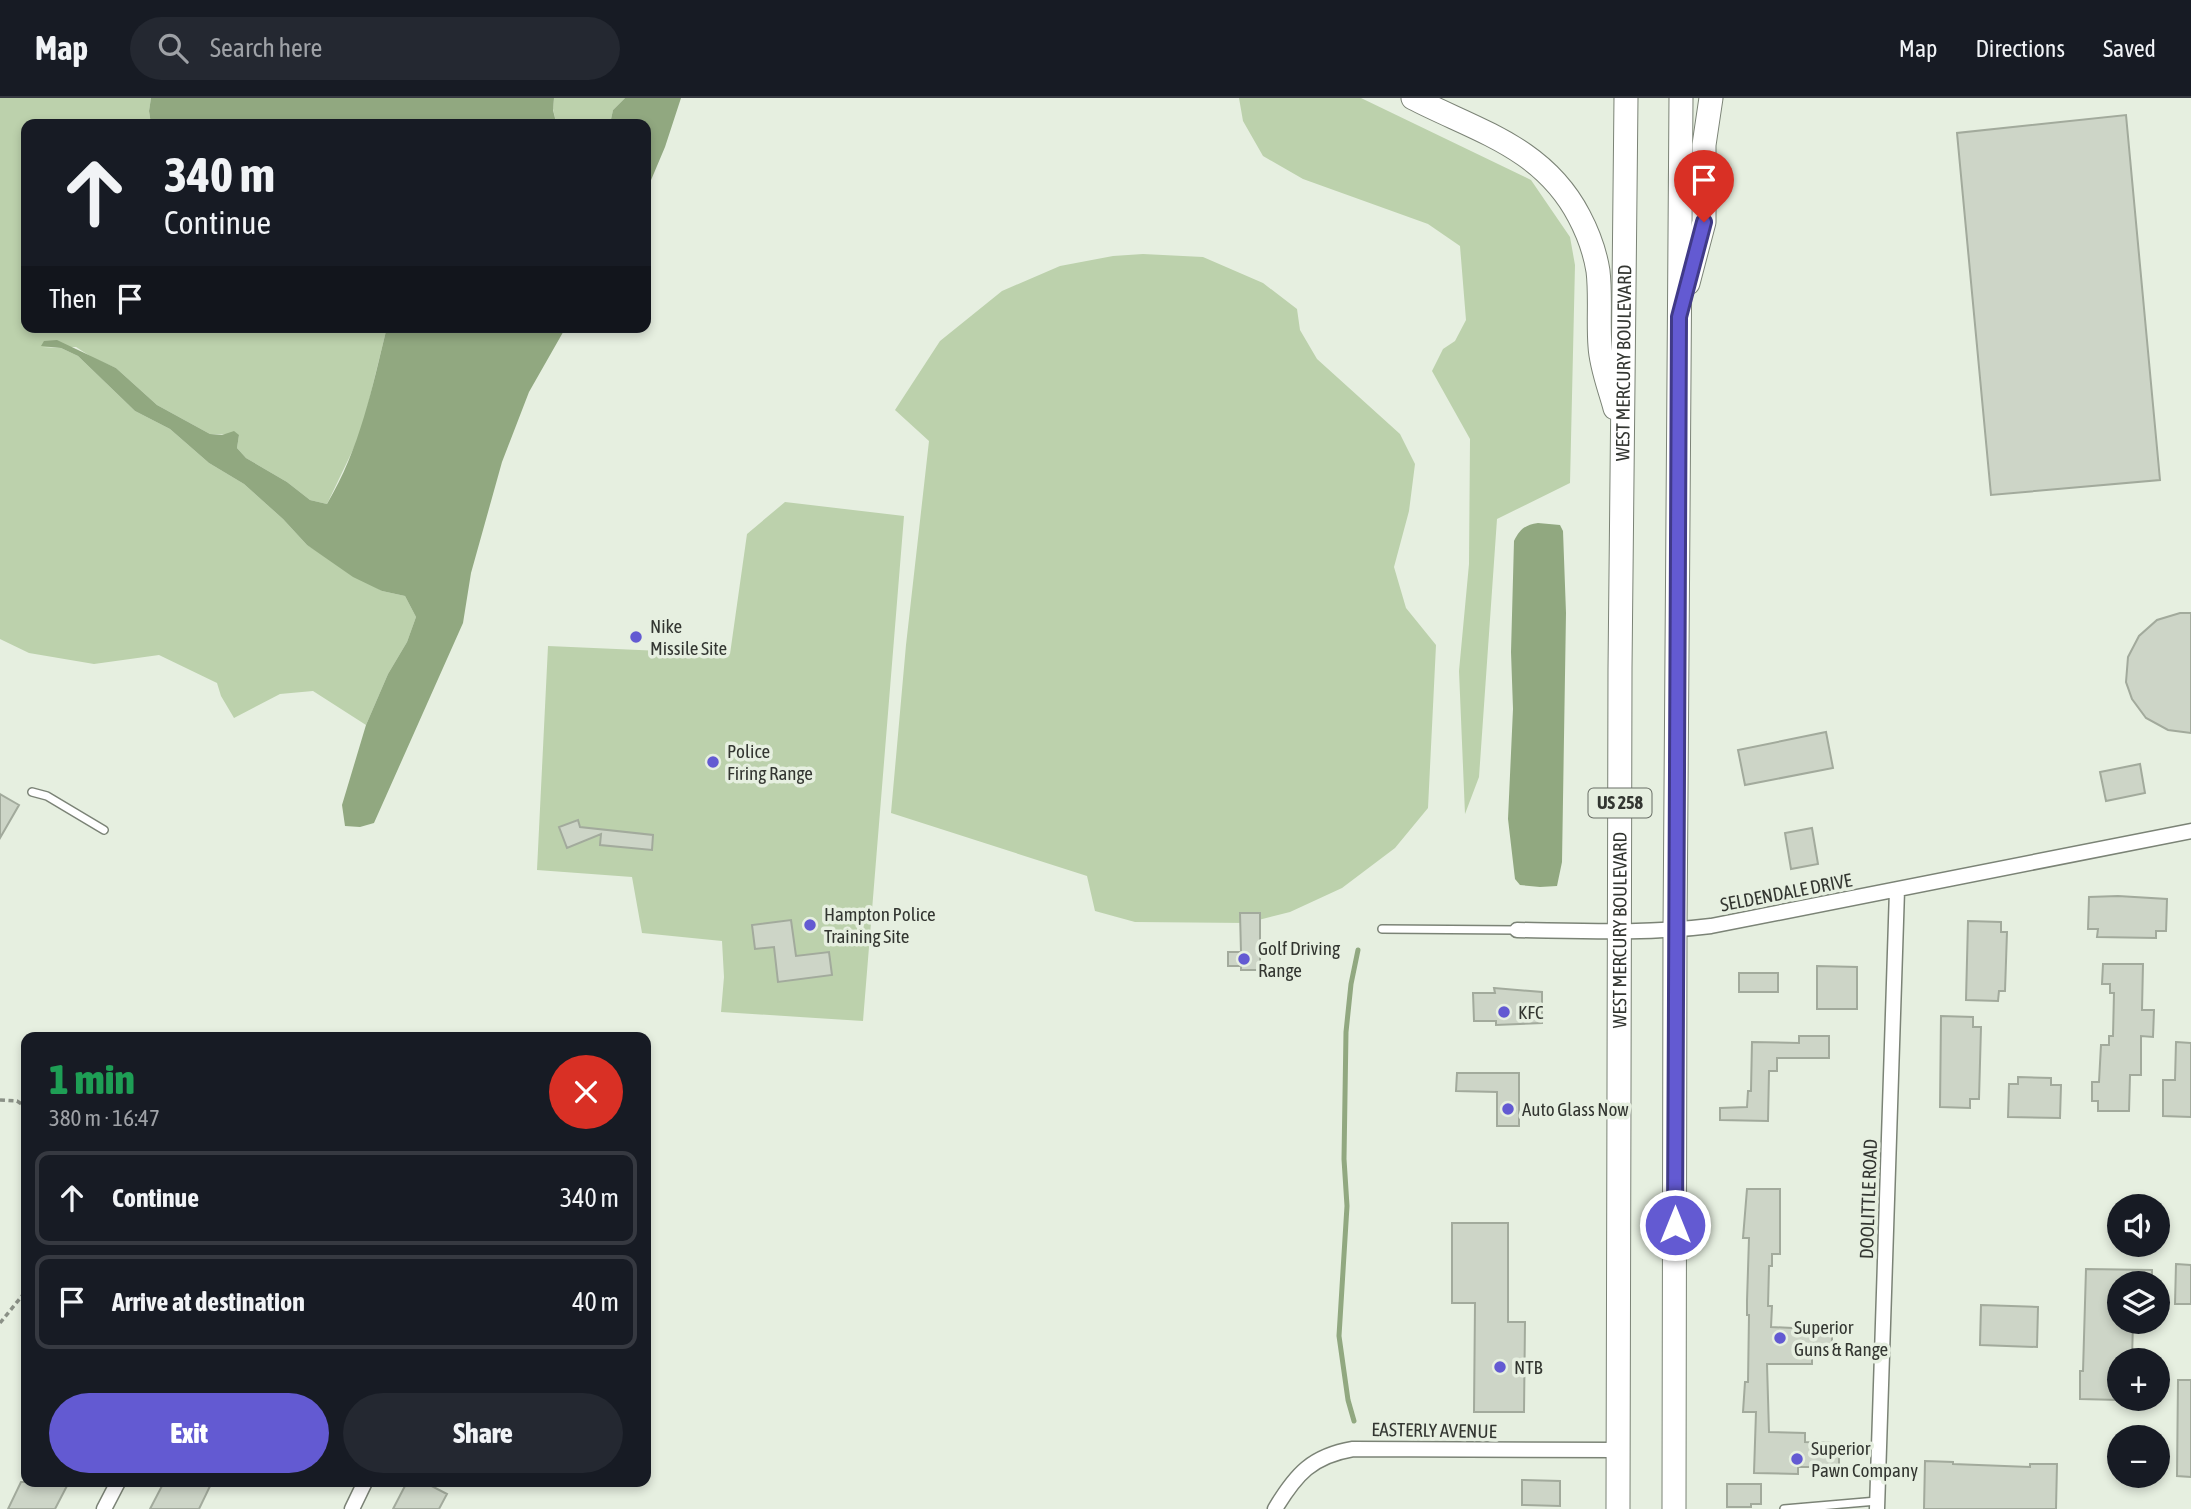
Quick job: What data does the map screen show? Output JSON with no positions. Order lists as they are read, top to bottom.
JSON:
{
  "streets": {
    "main road": ["WEST MERCURY BOULEVARD", "US 258"],
    "street": ["SELDENDALE DRIVE", "DOOLITTLE ROAD", "EASTERLY AVENUE"]
  },
  "crossings": [
    ["WEST MERCURY BOULEVARD", "SELDENDALE DRIVE"],
    ["WEST MERCURY BOULEVARD", "EASTERLY AVENUE"],
    ["US 258", "SELDENDALE DRIVE"],
    ["SELDENDALE DRIVE", "DOOLITTLE ROAD"]
  ],
  "places": [
    "Nike Missile Site",
    "Police Firing Range",
    "Hampton Police Training Site",
    "Golf Driving Range",
    "KFC",
    "Auto Glass Now",
    "Superior Guns & Range",
    "NTB",
    "Superior Pawn Company"
  ],
  "page": {
    "header": "Map",
    "search": "Search here",
    "nav": ["Map", "Directions", "Saved"],
    "turn": ["340 m", "Continue"],
    "then": "Then",
    "heading": ["1 min", "380 m · 16:47"],
    "list": [
      {
        "name": "Continue",
        "value": "340 m"
      },
      {
        "name": "Arrive at destination",
        "value": "40 m"
      }
    ],
    "map_buttons": ["+", "−"],
    "buttons": ["Exit", "Share"]
  }
}
